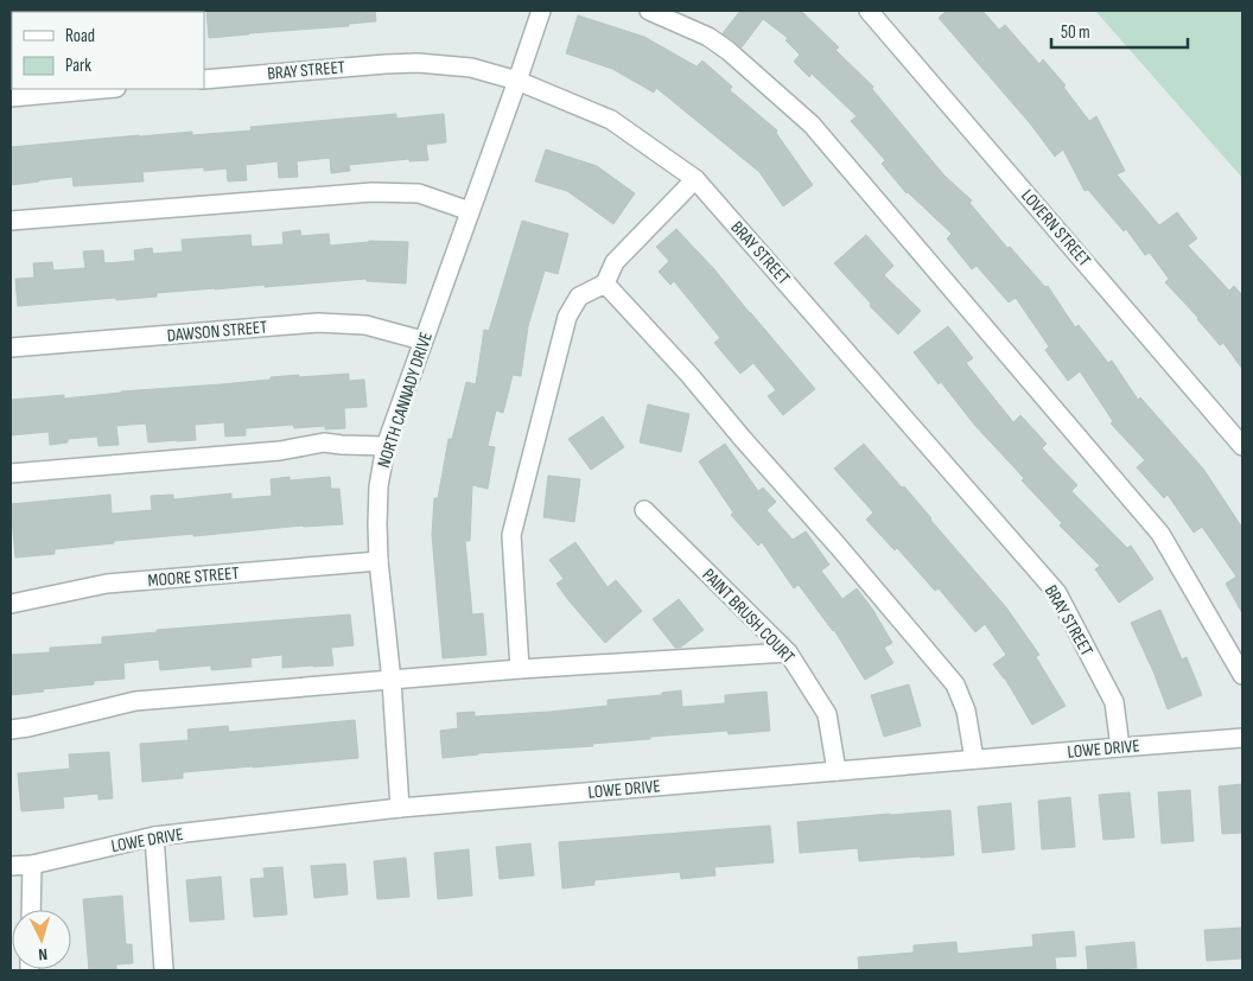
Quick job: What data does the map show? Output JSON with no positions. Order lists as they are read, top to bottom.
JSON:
{
  "streets": {
    "street": [
      "BRAY STREET",
      "LOVERN STREET",
      "DAWSON STREET",
      "NORTH CANNADY DRIVE",
      "MOORE STREET",
      "PAINT BRUSH COURT",
      "LOWE DRIVE"
    ]
  },
  "crossings": [
    ["BRAY STREET", "NORTH CANNADY DRIVE"],
    ["BRAY STREET", "LOWE DRIVE"],
    ["DAWSON STREET", "NORTH CANNADY DRIVE"],
    ["NORTH CANNADY DRIVE", "MOORE STREET"],
    ["NORTH CANNADY DRIVE", "LOWE DRIVE"],
    ["PAINT BRUSH COURT", "LOWE DRIVE"]
  ],
  "legend": ["Road", "Park"],
  "scale_bar": "50 m",
  "north": "bottom"
}
